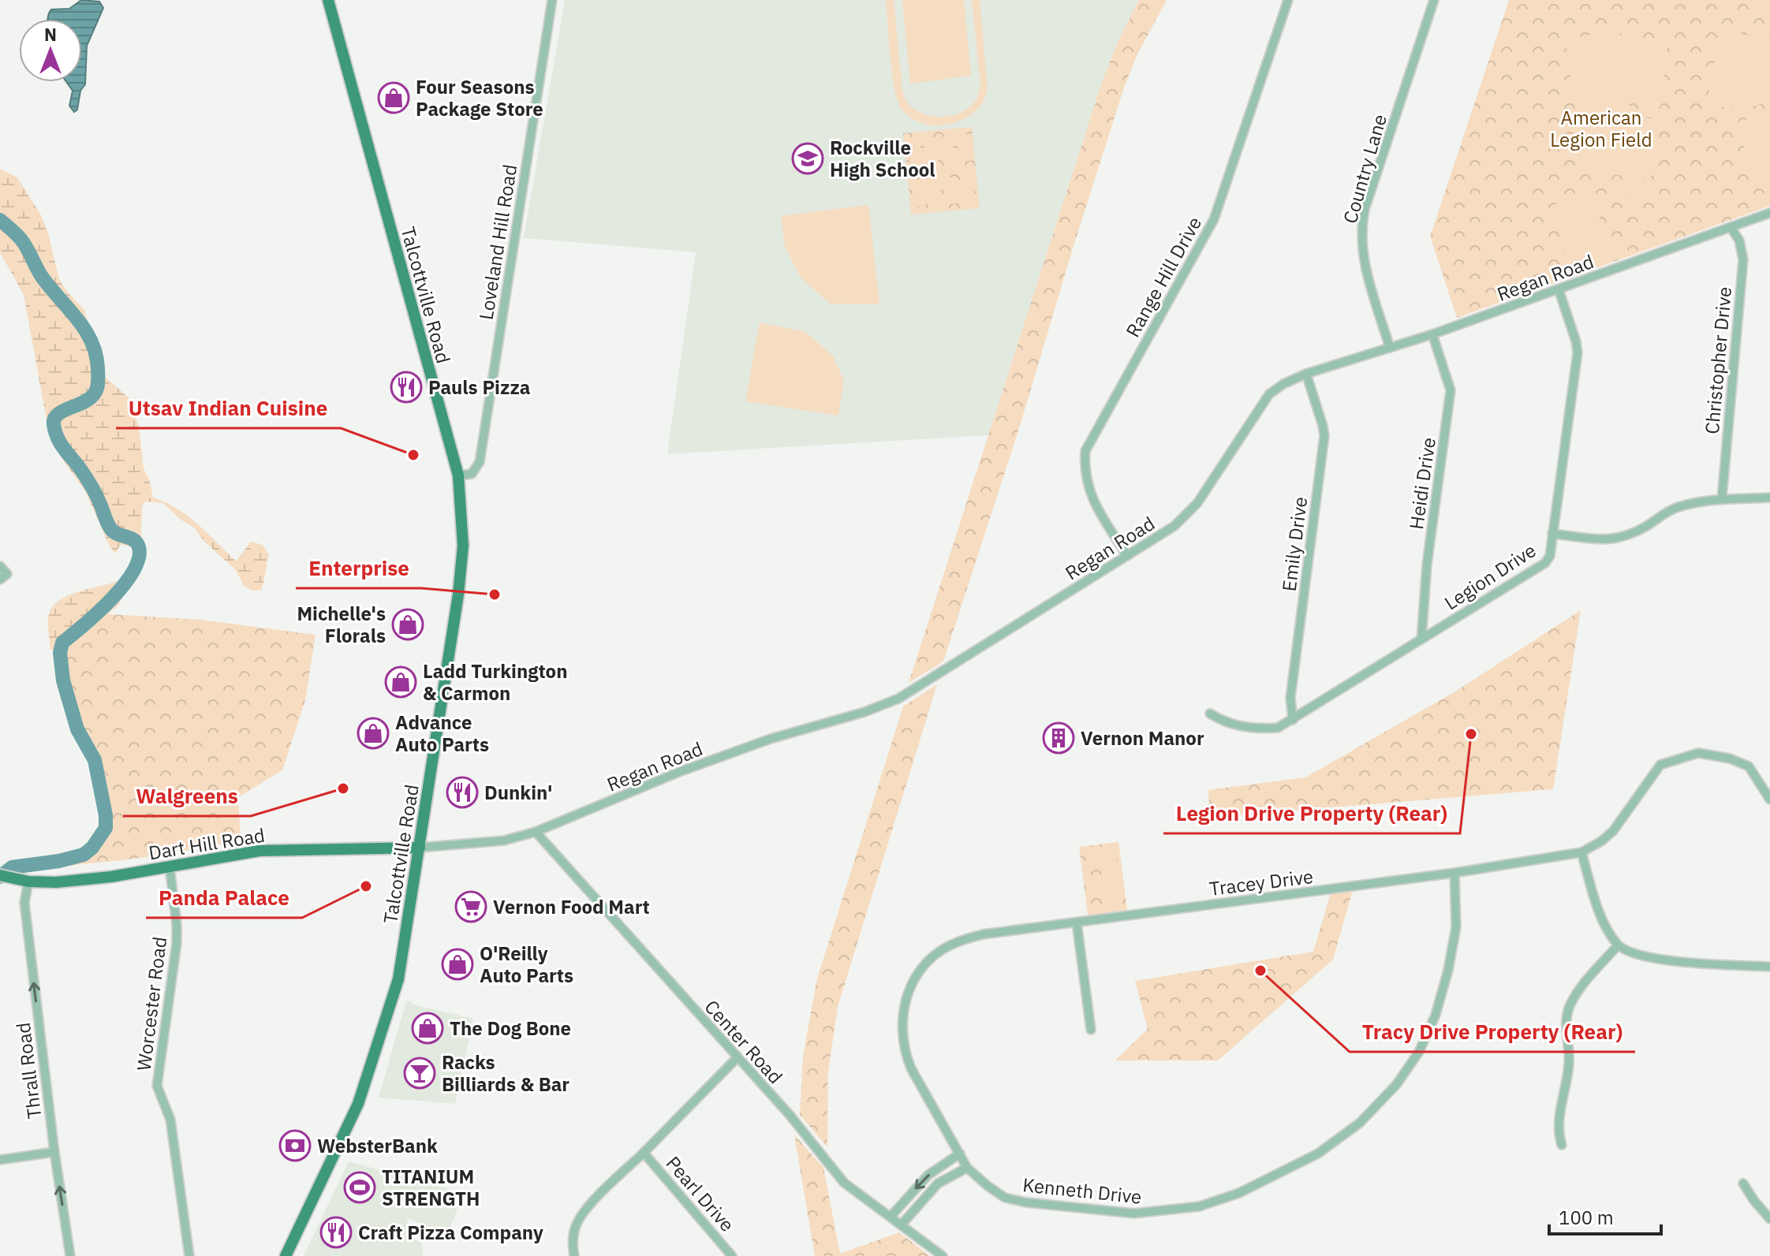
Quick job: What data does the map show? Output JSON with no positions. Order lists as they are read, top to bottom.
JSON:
{
  "streets": {
    "main road": ["Talcottville Road", "Dart Hill Road"],
    "street": [
      "Country Lane",
      "Loveland Hill Road",
      "Range Hill Drive",
      "Regan Road",
      "Christopher Drive",
      "Heidi Drive",
      "Emily Drive",
      "Legion Drive",
      "Tracey Drive",
      "Worcester Road",
      "Center Road",
      "Thrall Road",
      "Kenneth Drive",
      "Pearl Drive"
    ]
  },
  "crossings": [
    ["Country Lane", "Regan Road"],
    ["Loveland Hill Road", "Talcottville Road"],
    ["Range Hill Drive", "Regan Road"],
    ["Regan Road", "Talcottville Road"],
    ["Regan Road", "Christopher Drive"],
    ["Regan Road", "Heidi Drive"],
    ["Regan Road", "Emily Drive"],
    ["Regan Road", "Legion Drive"],
    ["Regan Road", "Dart Hill Road"],
    ["Regan Road", "Center Road"],
    ["Talcottville Road", "Dart Hill Road"],
    ["Heidi Drive", "Legion Drive"],
    ["Emily Drive", "Legion Drive"],
    ["Dart Hill Road", "Worcester Road"],
    ["Dart Hill Road", "Thrall Road"],
    ["Tracey Drive", "Kenneth Drive"],
    ["Center Road", "Pearl Drive"]
  ],
  "one_way": ["Thrall Road"],
  "parks": ["American Legion Field"],
  "places": {
    "shop": [
      "Four Seasons Package Store",
      "Michelle's Florals",
      "Ladd Turkington & Carmon",
      "Advance Auto Parts",
      "O'Reilly Auto Parts",
      "The Dog Bone"
    ],
    "school or university": ["Rockville High School"],
    "restaurant": ["Pauls Pizza", "Dunkin'", "Craft Pizza Company"],
    "other": [
      "Utsav Indian Cuisine",
      "Enterprise",
      "Legion Drive Property (Rear)",
      "Walgreens",
      "Panda Palace",
      "Tracy Drive Property (Rear)"
    ],
    "building": ["Vernon Manor"],
    "supermarket": ["Vernon Food Mart"],
    "bar": ["Racks Billiards & Bar"],
    "bank": ["WebsterBank"],
    "sports": ["TITANIUM STRENGTH"]
  },
  "scale_bar": "100 m",
  "north": "top"
}
